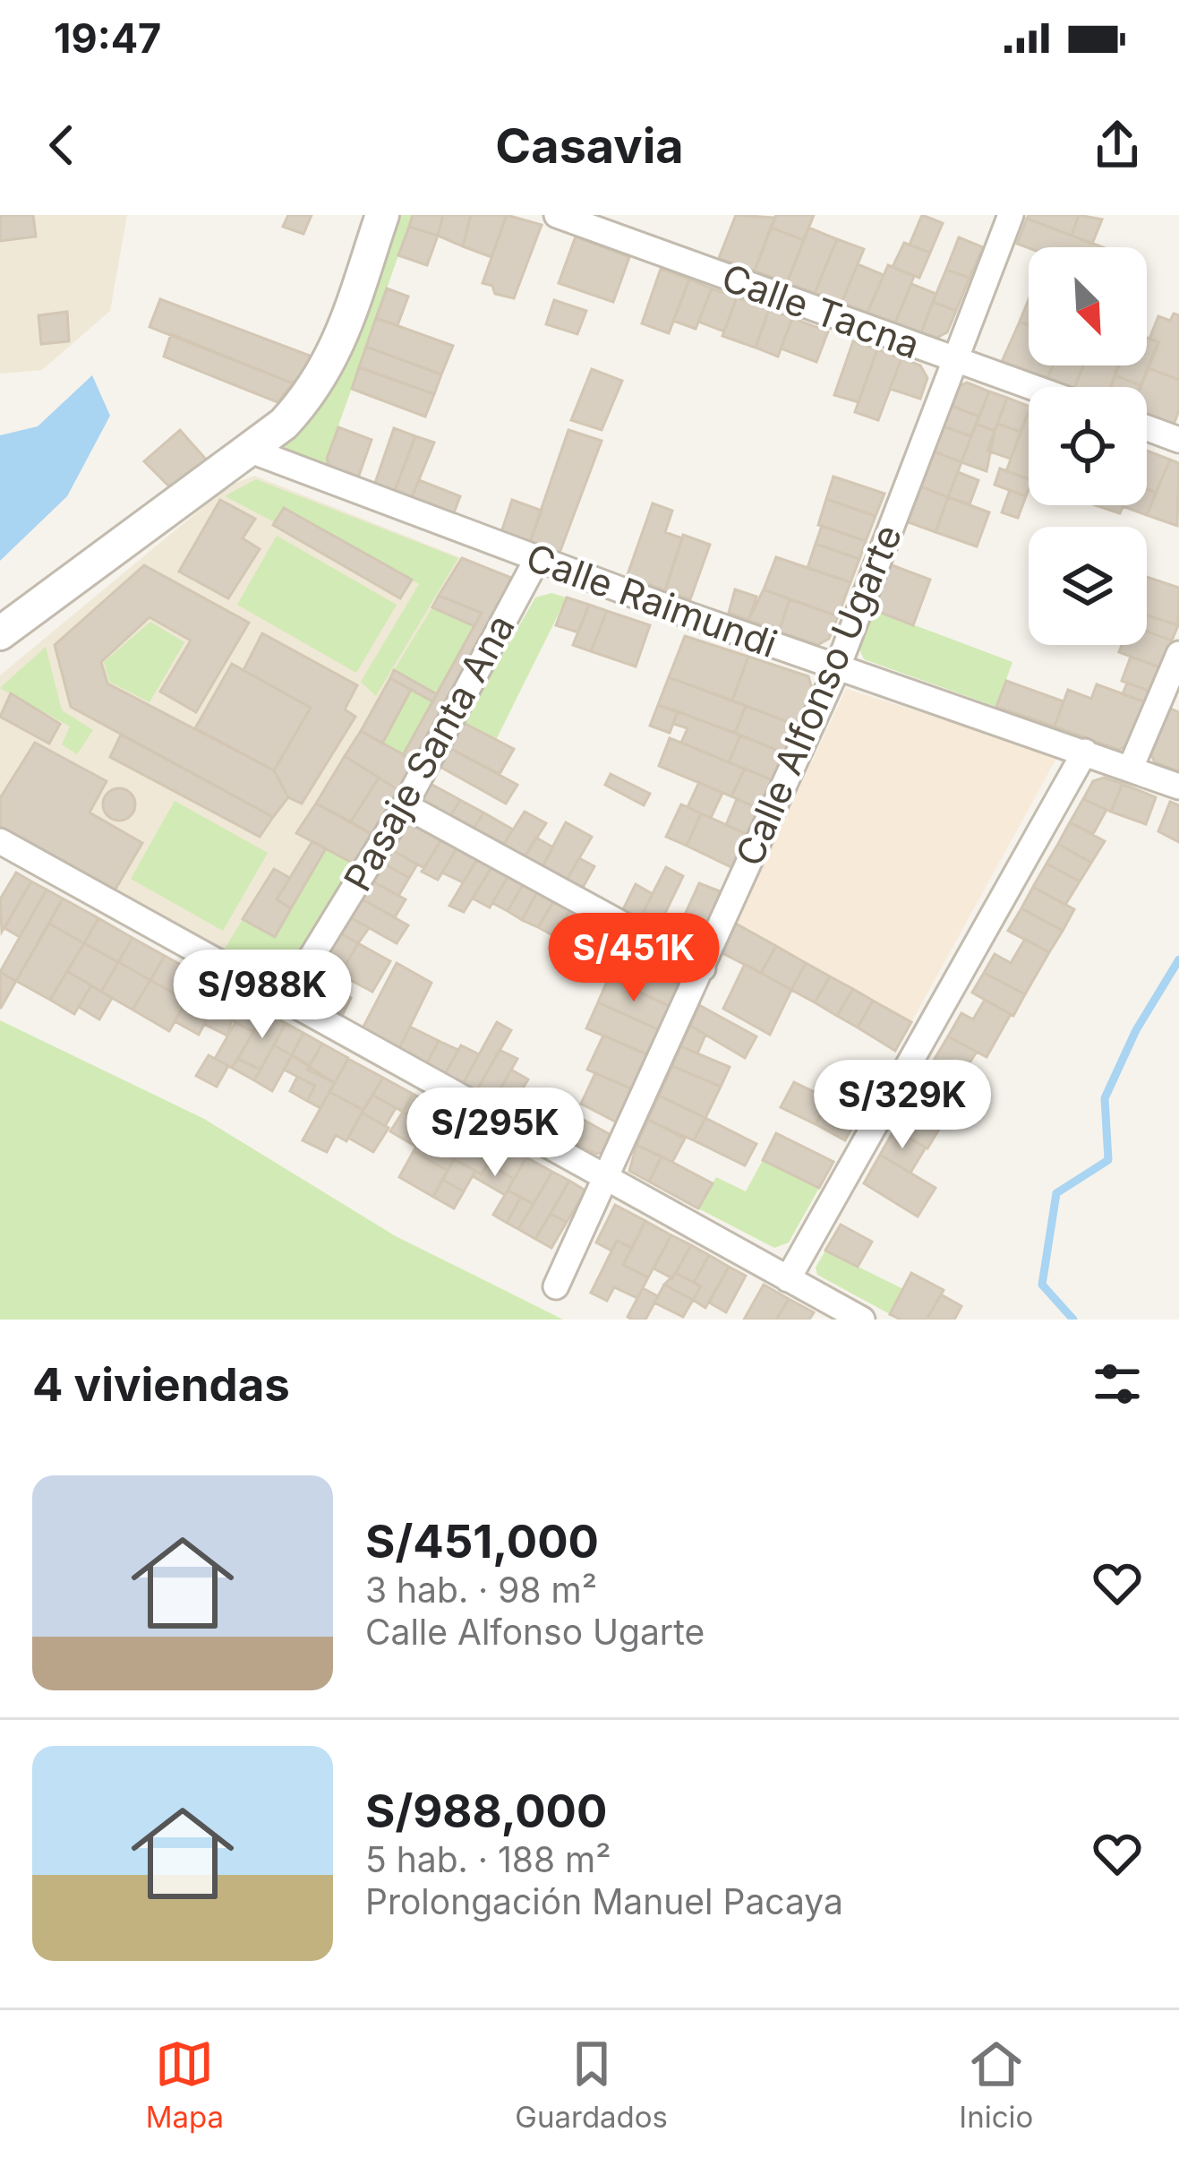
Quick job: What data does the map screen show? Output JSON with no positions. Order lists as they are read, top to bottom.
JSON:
{
  "streets": {
    "street": [
      "Calle Tacna",
      "Calle Raimundi",
      "Calle Alfonso Ugarte",
      "Pasaje Santa Ana"
    ]
  },
  "crossings": [
    ["Calle Tacna", "Calle Alfonso Ugarte"],
    ["Calle Raimundi", "Calle Alfonso Ugarte"],
    ["Calle Raimundi", "Pasaje Santa Ana"]
  ],
  "north": "bottom right",
  "page": {
    "status": "19:47",
    "header": "Casavia",
    "price": [
      "S/451K",
      "S/988K",
      "S/329K",
      "S/295K"
    ],
    "heading": "4 viviendas",
    "list": [
      {
        "name": "S/451,000",
        "note": "3 hab. · 98 m² · Calle Alfonso Ugarte"
      },
      {
        "name": "S/988,000",
        "note": "5 hab. · 188 m² · Prolongación Manuel Pacaya"
      }
    ],
    "tabs": ["Mapa", "Guardados", "Inicio"]
  }
}
